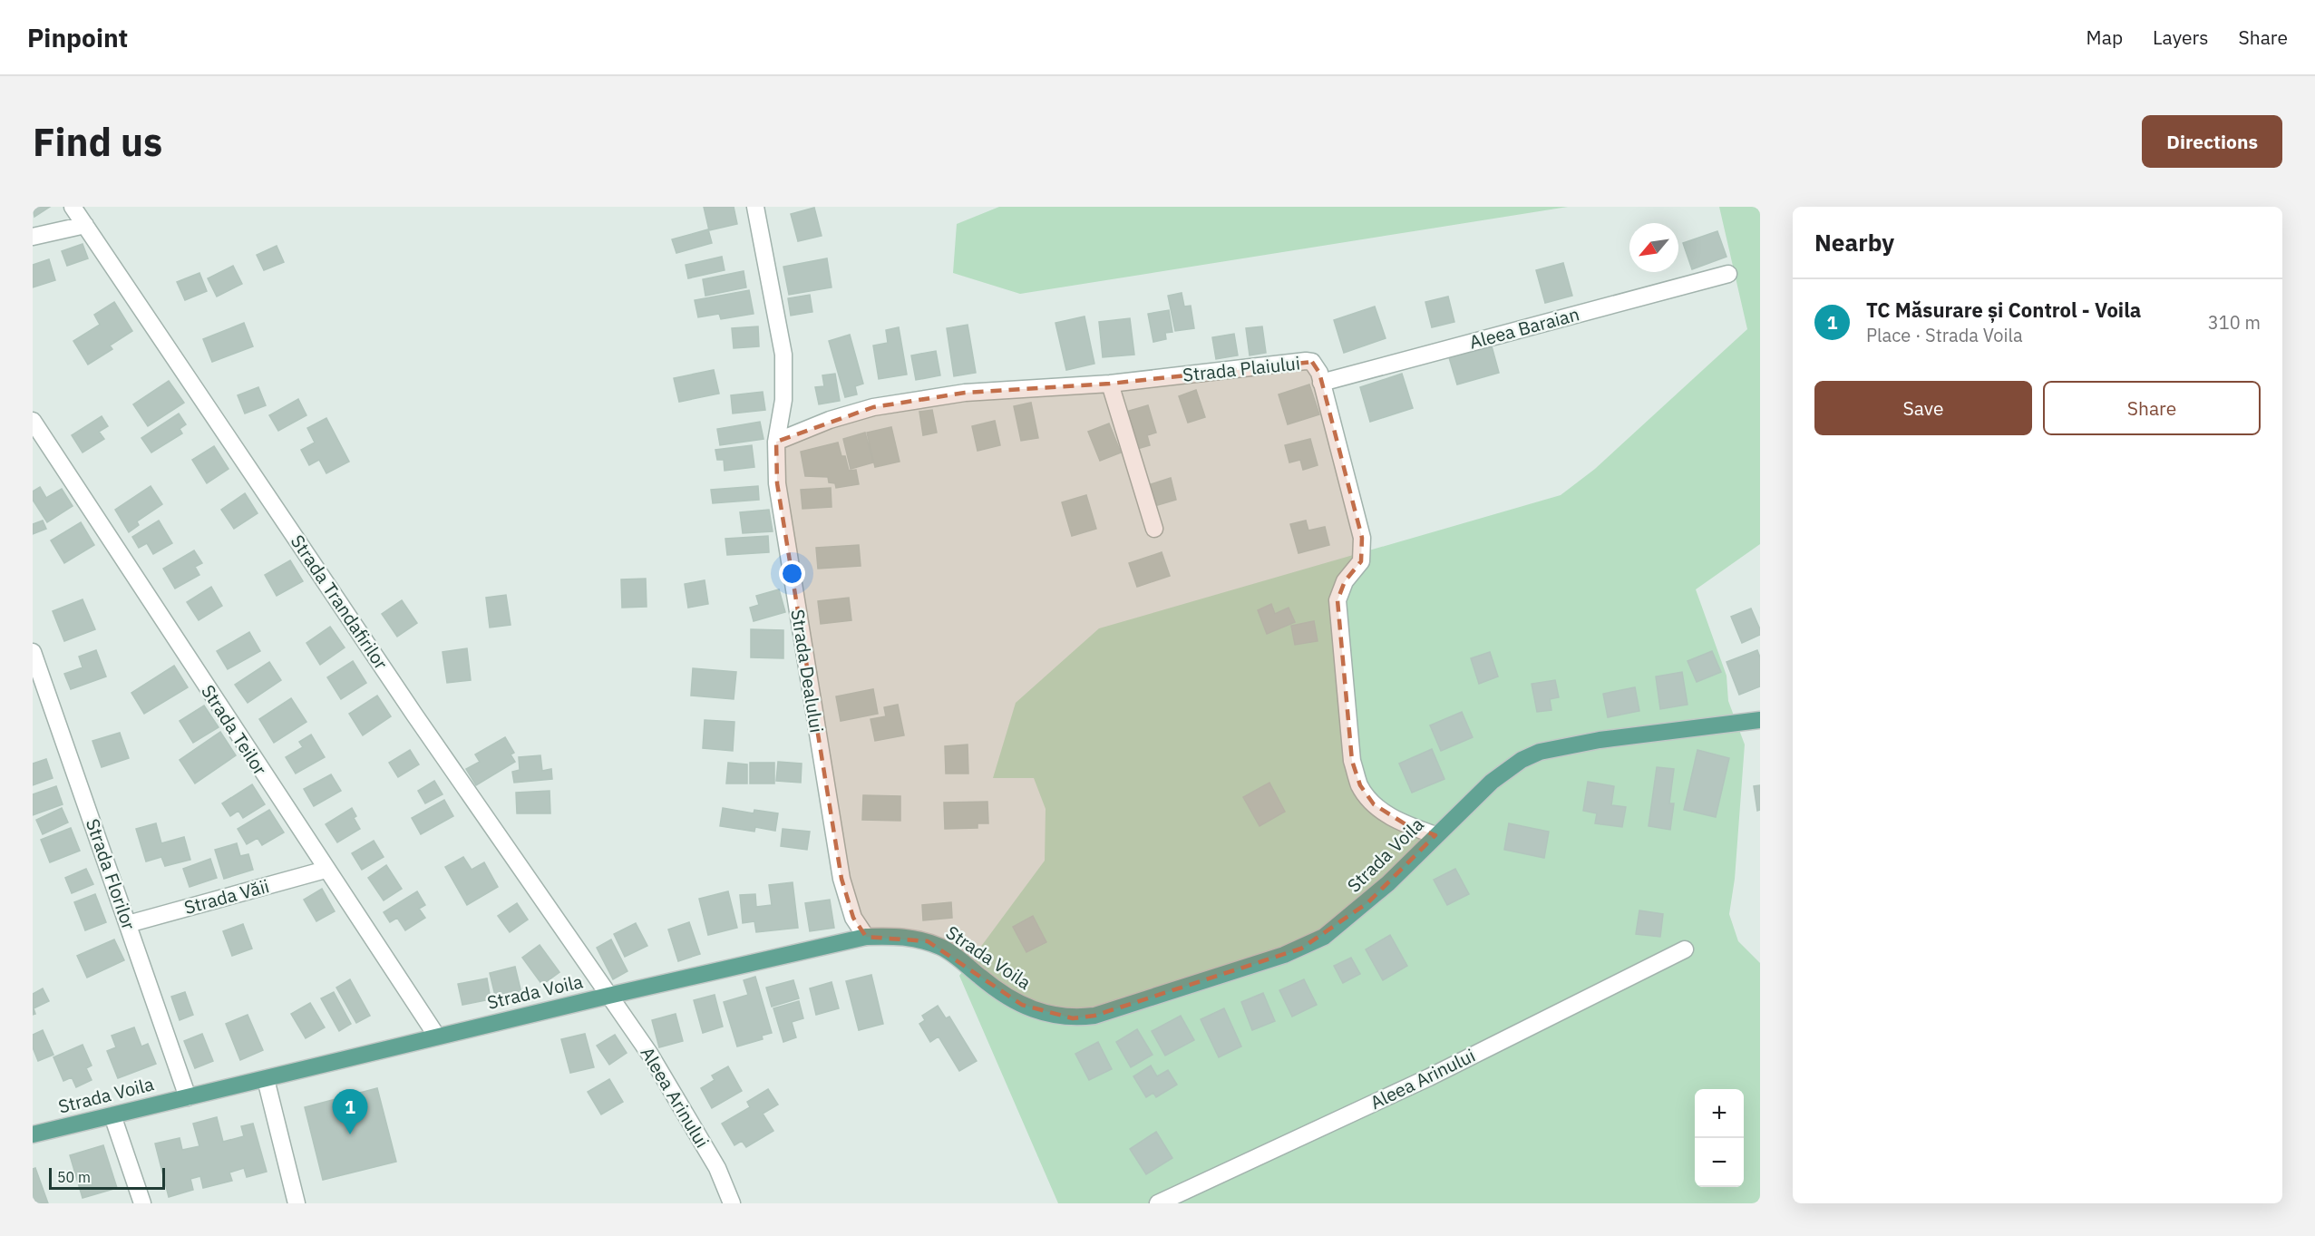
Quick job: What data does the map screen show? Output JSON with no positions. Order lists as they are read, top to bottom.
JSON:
{
  "streets": {
    "main road": ["Strada Voila"],
    "street": [
      "Aleea Baraian",
      "Strada Plaiului",
      "Strada Trandafirilor",
      "Strada Dealului",
      "Strada Teilor",
      "Strada Florilor",
      "Strada Văii",
      "Aleea Arinului"
    ]
  },
  "crossings": [
    ["Aleea Baraian", "Strada Plaiului"],
    ["Strada Plaiului", "Strada Dealului"],
    ["Strada Plaiului", "Strada Voila"],
    ["Strada Trandafirilor", "Strada Voila"],
    ["Strada Trandafirilor", "Aleea Arinului"],
    ["Strada Dealului", "Strada Voila"],
    ["Strada Teilor", "Strada Voila"],
    ["Strada Teilor", "Strada Văii"],
    ["Strada Voila", "Strada Florilor"],
    ["Strada Voila", "Aleea Arinului"],
    ["Strada Florilor", "Strada Văii"]
  ],
  "scale_bar": "50 m",
  "north": "bottom left",
  "page": {
    "header": "Pinpoint",
    "nav": ["Map", "Layers", "Share"],
    "buttons": [
      "Directions",
      ["Save", "Share"]
    ],
    "title": "Find us",
    "heading": "Nearby",
    "list": [
      {
        "mark": "1",
        "name": "TC Măsurare și Control - Voila",
        "note": "Place · Strada Voila",
        "value": "310 m"
      }
    ],
    "map_buttons": ["+", "−"],
    "pins": "1",
    "scale": "50 m"
  }
}
